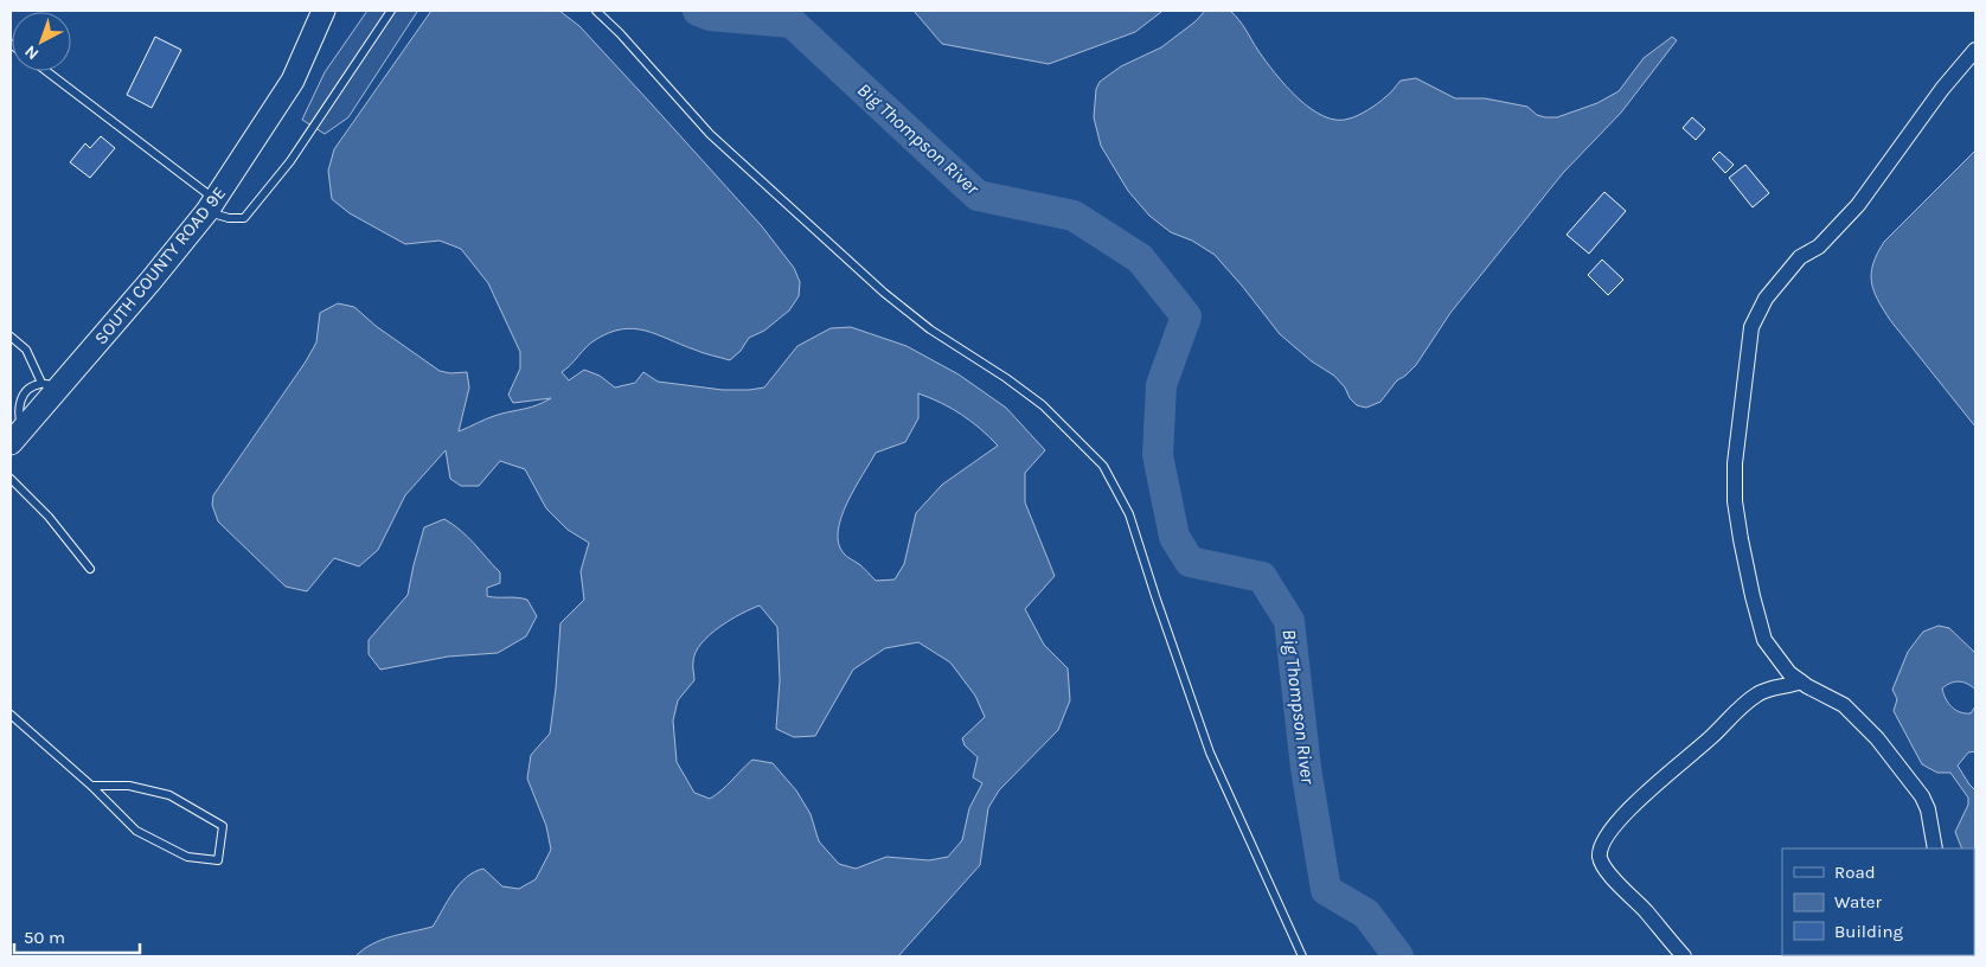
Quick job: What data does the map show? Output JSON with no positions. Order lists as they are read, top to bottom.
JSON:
{
  "streets": {
    "street": ["SOUTH COUNTY ROAD 9E"]
  },
  "water": ["Big Thompson River"],
  "legend": ["Road", "Water", "Building"],
  "scale_bar": "50 m",
  "north": "bottom left"
}
